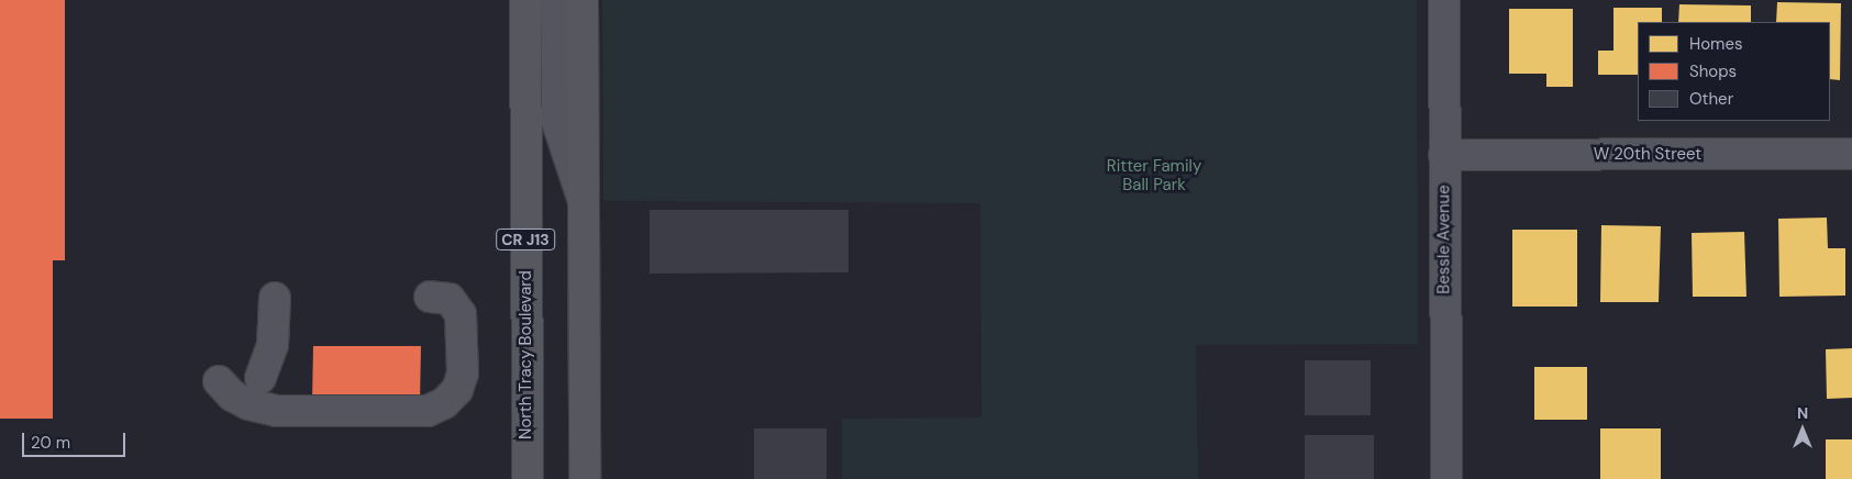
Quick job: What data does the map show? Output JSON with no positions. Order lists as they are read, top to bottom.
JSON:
{
  "streets": {
    "main road": ["CR J13", "North Tracy Boulevard"],
    "street": ["W 20th Street", "Bessle Avenue"]
  },
  "crossings": [
    ["W 20th Street", "Bessle Avenue"]
  ],
  "parks": ["Ritter Family Ball Park"],
  "legend": ["Homes", "Shops", "Other"],
  "scale_bar": "20 m",
  "north": "top"
}
